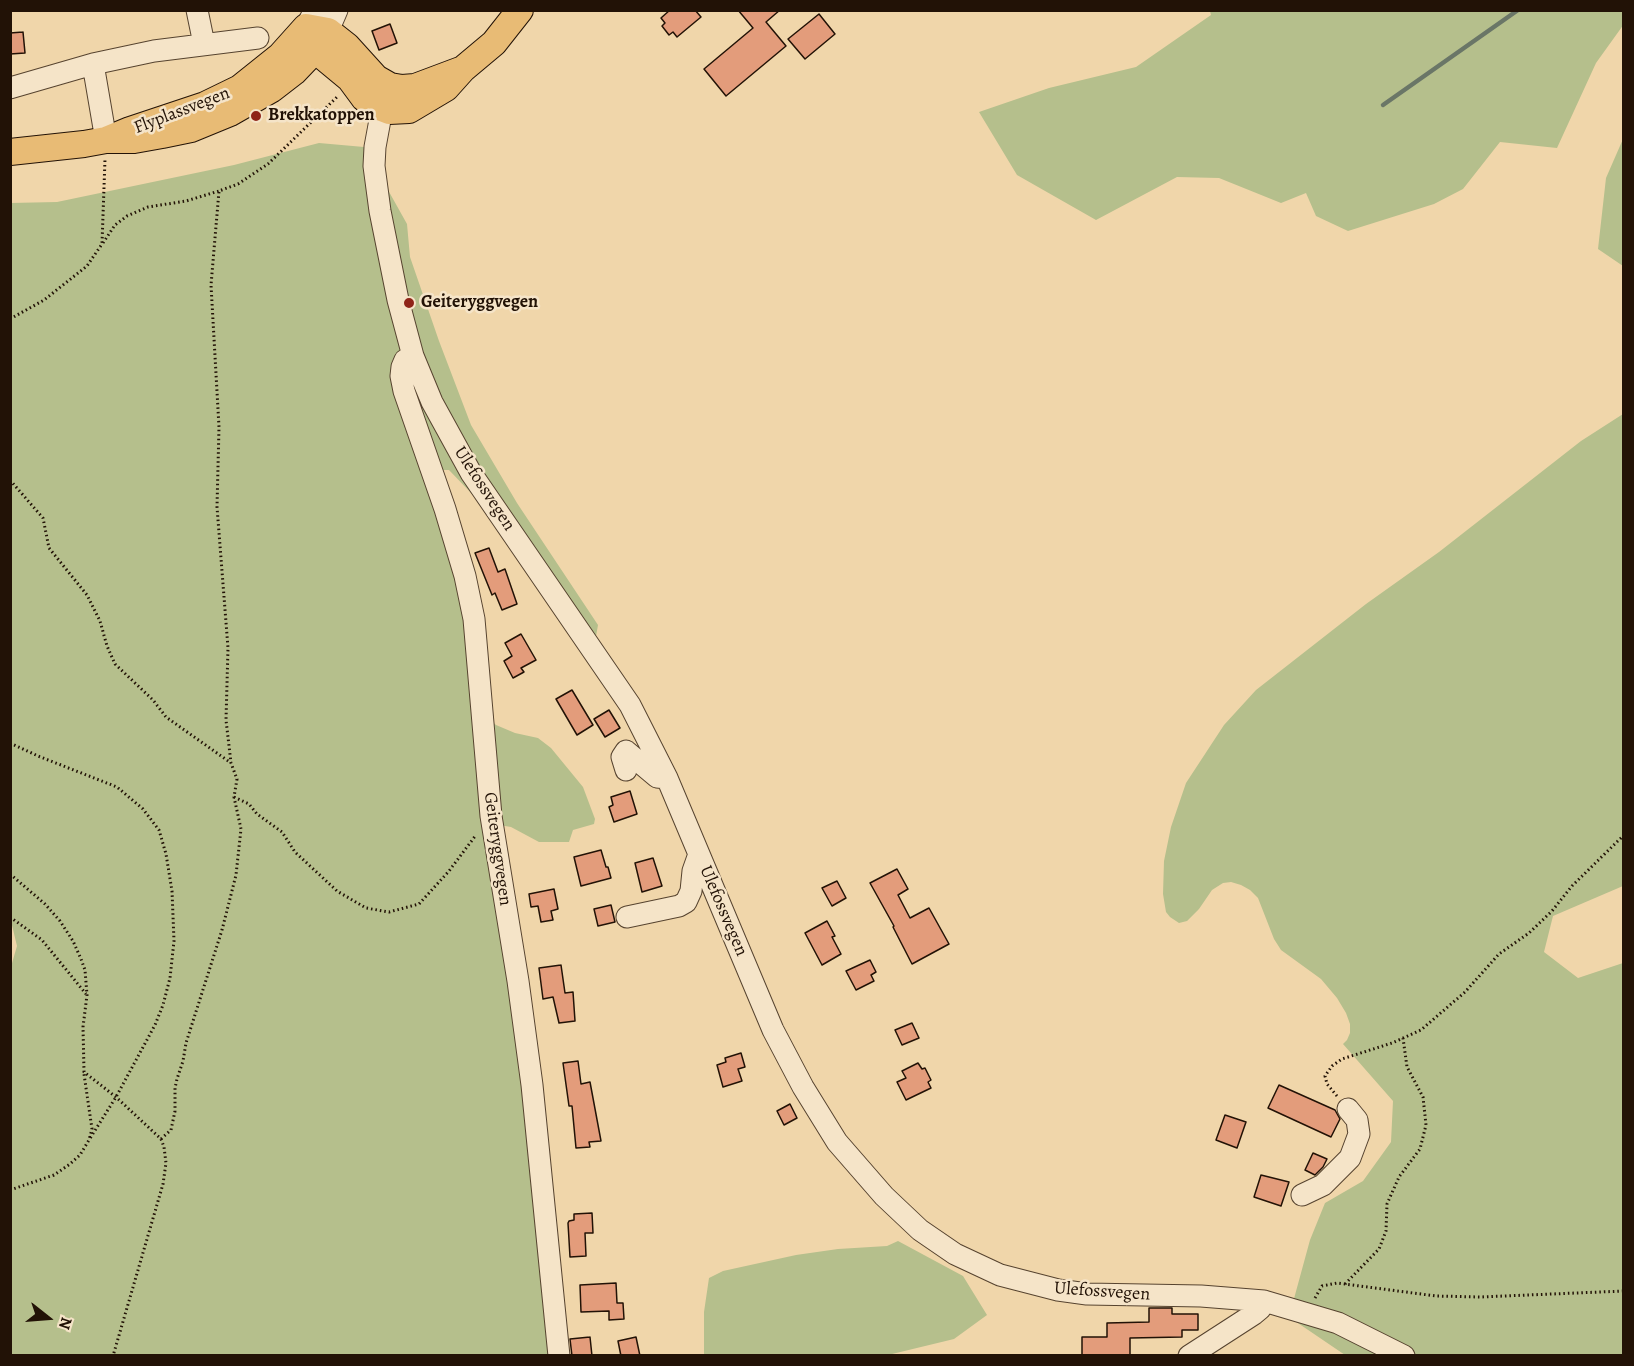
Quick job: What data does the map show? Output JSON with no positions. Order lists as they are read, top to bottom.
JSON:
{
  "streets": {
    "main road": ["Flyplassvegen"],
    "street": ["Ulefossvegen", "Geiteryggvegen"]
  },
  "crossings": [
    ["Ulefossvegen", "Geiteryggvegen"]
  ],
  "places": ["Brekkatoppen", "Geiteryggvegen"],
  "north": "right"
}
